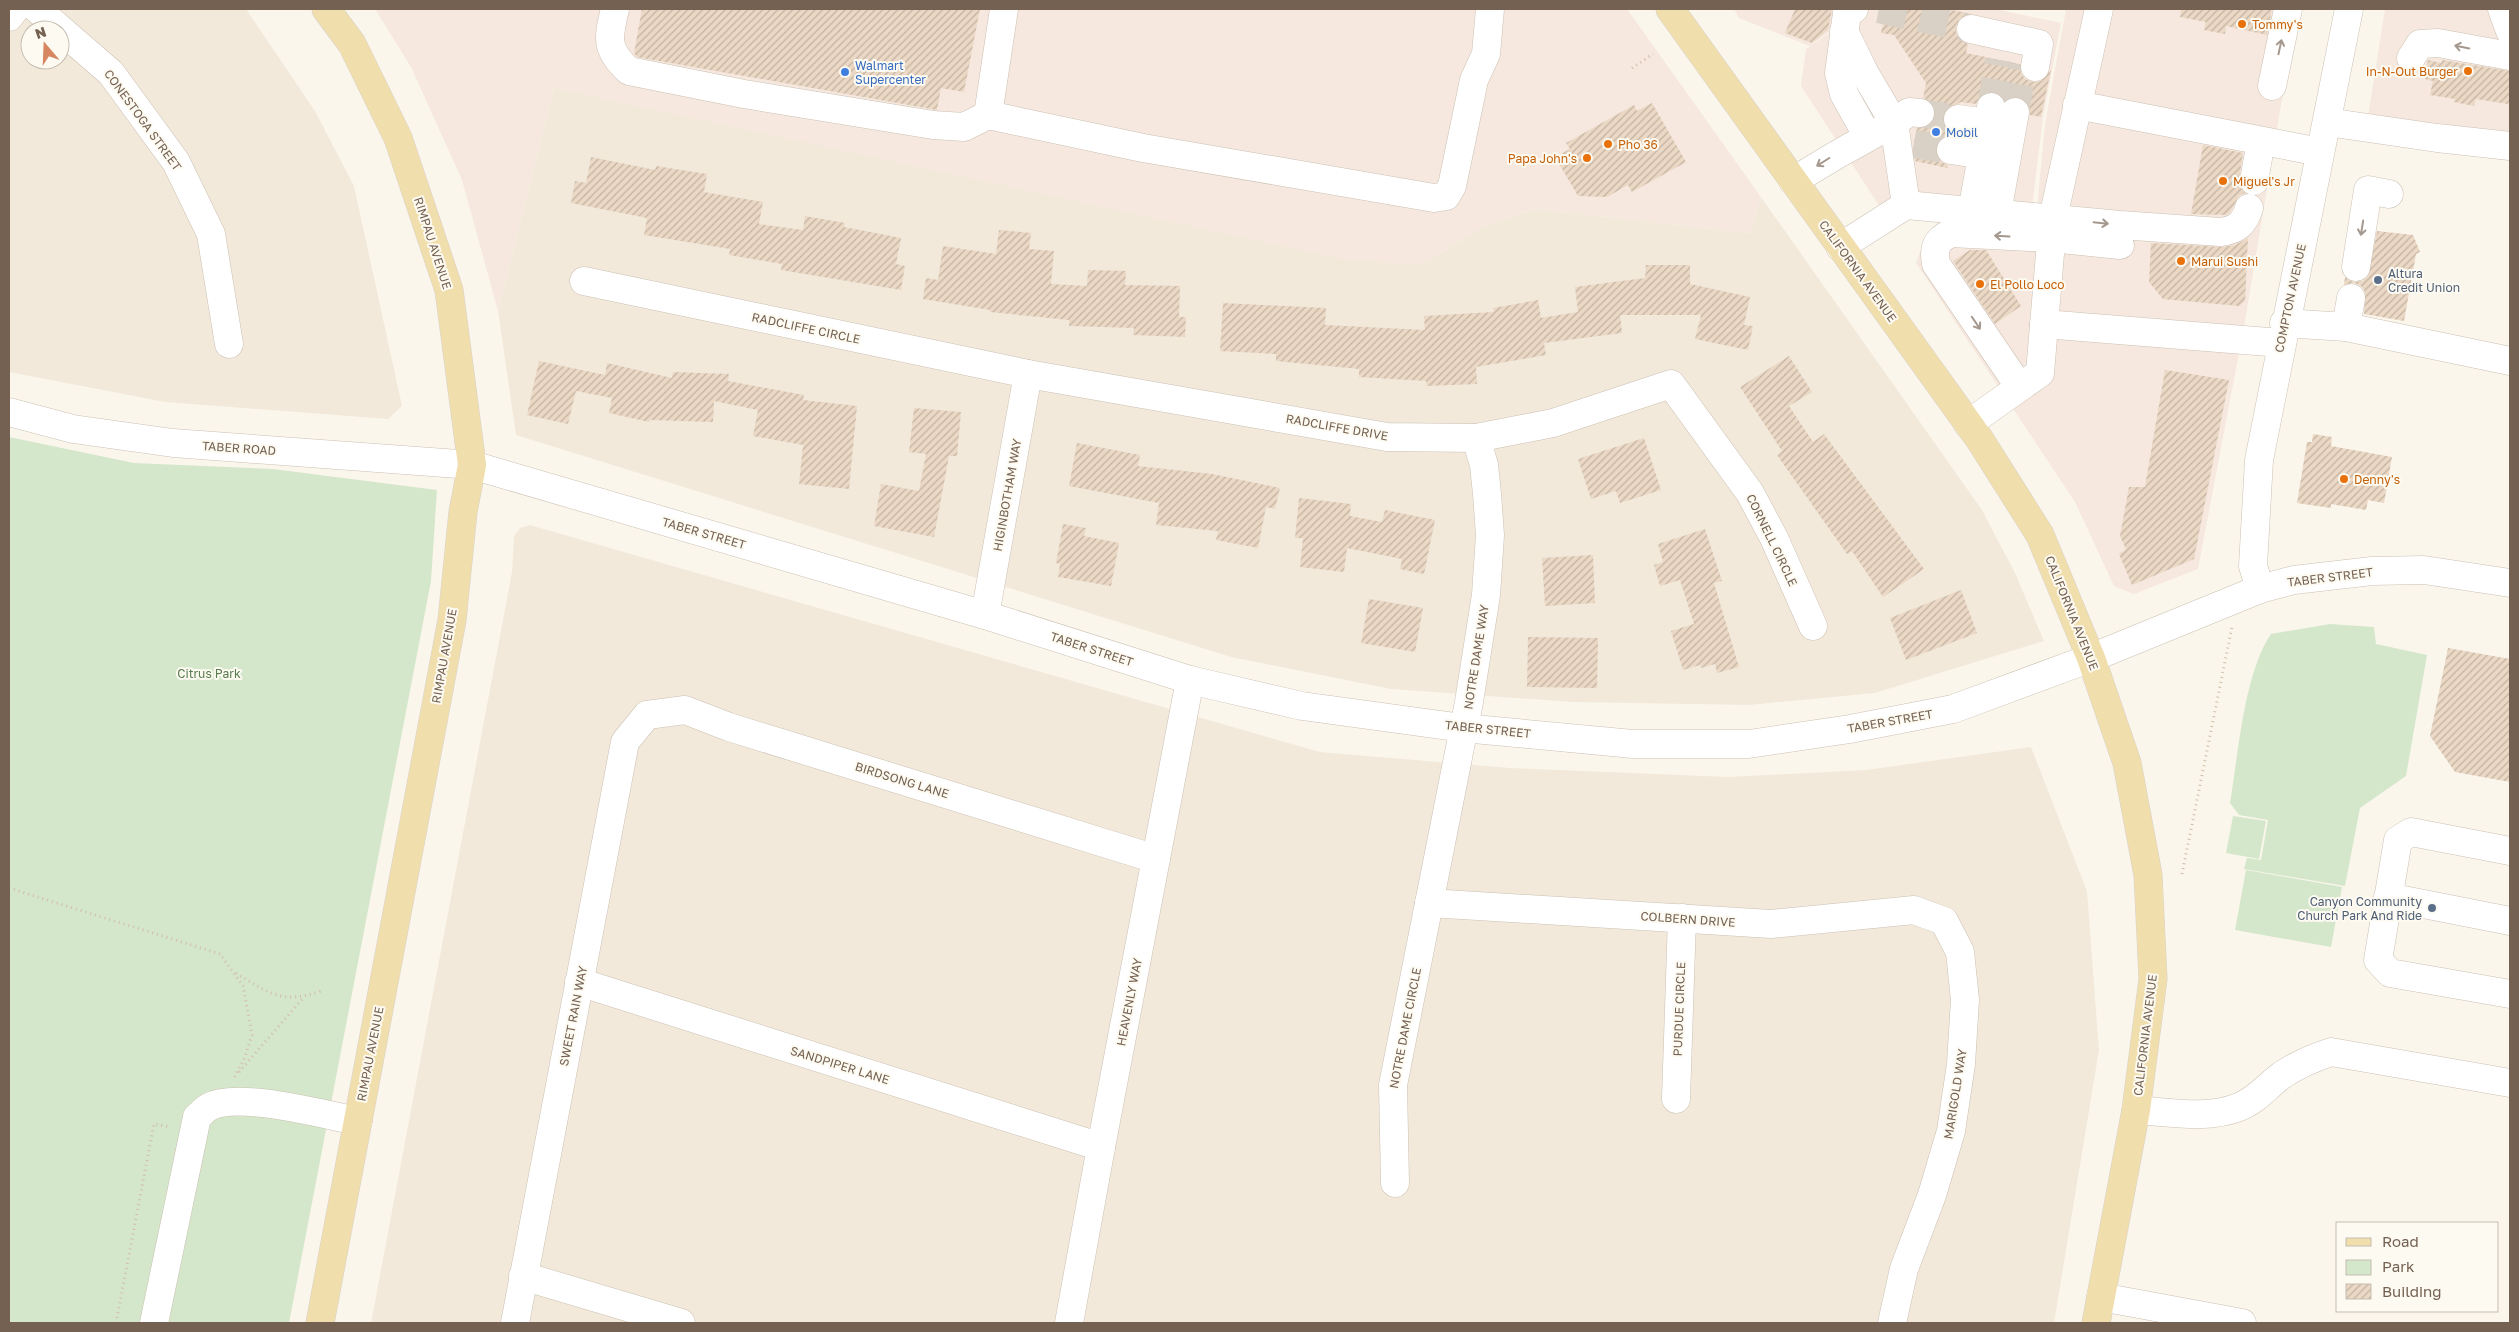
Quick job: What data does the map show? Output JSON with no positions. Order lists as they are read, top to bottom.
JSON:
{
  "streets": {
    "main road": ["RIMPAU AVENUE", "CALIFORNIA AVENUE"],
    "street": [
      "CONESTOGA STREET",
      "COMPTON AVENUE",
      "RADCLIFFE CIRCLE",
      "RADCLIFFE DRIVE",
      "TABER ROAD",
      "HIGINBOTHAM WAY",
      "TABER STREET",
      "CORNELL CIRCLE",
      "NOTRE DAME WAY",
      "BIRDSONG LANE",
      "COLBERN DRIVE",
      "HEAVENLY WAY",
      "PURDUE CIRCLE",
      "SWEET RAIN WAY",
      "NOTRE DAME CIRCLE",
      "SANDPIPER LANE",
      "MARIGOLD WAY"
    ]
  },
  "crossings": [
    ["RIMPAU AVENUE", "TABER ROAD"],
    ["RIMPAU AVENUE", "TABER STREET"],
    ["CALIFORNIA AVENUE", "TABER STREET"],
    ["COMPTON AVENUE", "TABER STREET"],
    ["RADCLIFFE CIRCLE", "RADCLIFFE DRIVE"],
    ["RADCLIFFE CIRCLE", "HIGINBOTHAM WAY"],
    ["RADCLIFFE DRIVE", "HIGINBOTHAM WAY"],
    ["RADCLIFFE DRIVE", "CORNELL CIRCLE"],
    ["RADCLIFFE DRIVE", "NOTRE DAME WAY"],
    ["TABER ROAD", "TABER STREET"],
    ["HIGINBOTHAM WAY", "TABER STREET"],
    ["TABER STREET", "NOTRE DAME WAY"],
    ["TABER STREET", "HEAVENLY WAY"],
    ["NOTRE DAME WAY", "COLBERN DRIVE"],
    ["NOTRE DAME WAY", "NOTRE DAME CIRCLE"],
    ["BIRDSONG LANE", "HEAVENLY WAY"],
    ["BIRDSONG LANE", "SWEET RAIN WAY"],
    ["COLBERN DRIVE", "PURDUE CIRCLE"],
    ["COLBERN DRIVE", "NOTRE DAME CIRCLE"],
    ["COLBERN DRIVE", "MARIGOLD WAY"],
    ["HEAVENLY WAY", "SANDPIPER LANE"],
    ["SWEET RAIN WAY", "SANDPIPER LANE"]
  ],
  "parks": ["Citrus Park"],
  "places": [
    "Tommy's",
    "In-N-Out Burger",
    "Walmart Supercenter",
    "Mobil",
    "Pho 36",
    "Papa John's",
    "Miguel's Jr",
    "Marui Sushi",
    "Altura Credit Union",
    "El Pollo Loco",
    "Denny's",
    "Canyon Community Church Park And Ride"
  ],
  "legend": ["Road", "Park", "Building"],
  "north": "top"
}
